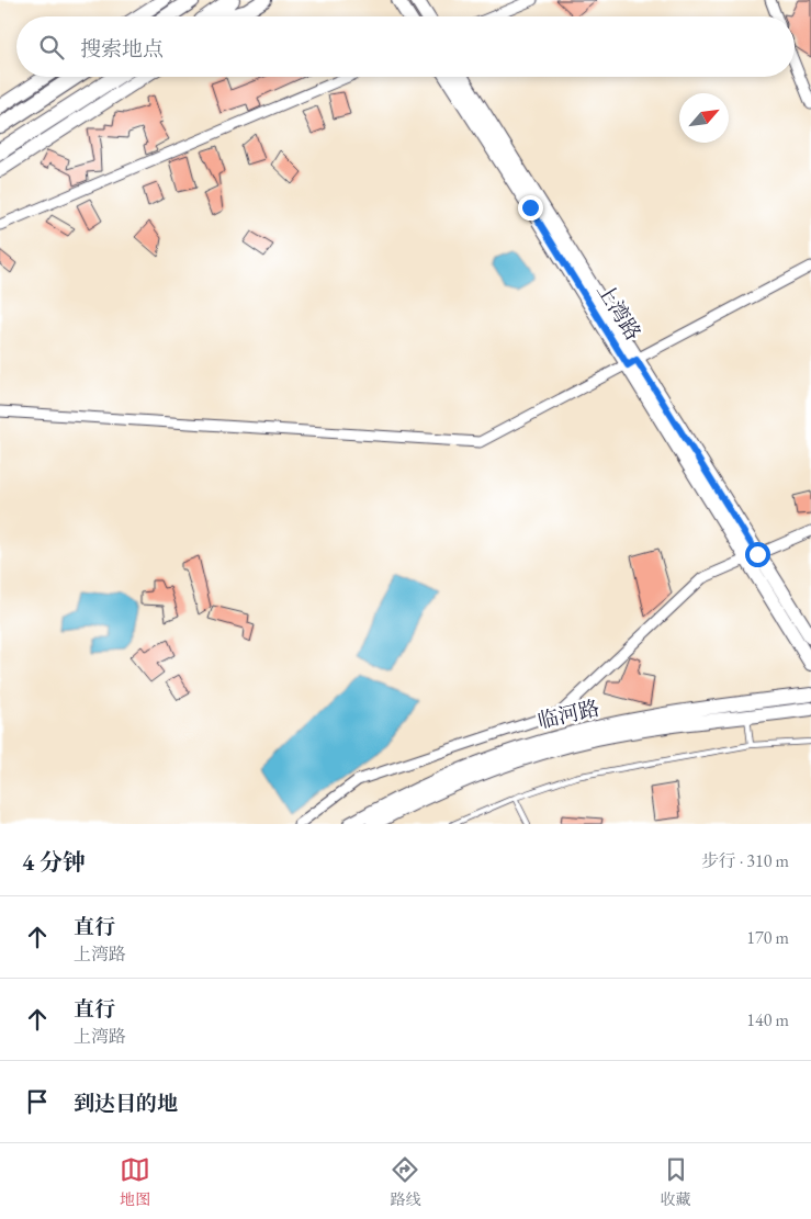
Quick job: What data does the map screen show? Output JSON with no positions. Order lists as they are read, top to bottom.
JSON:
{
  "streets": {
    "main road": ["上湾路", "临河路"]
  },
  "north": "top right",
  "page": {
    "search": "搜索地点",
    "heading": ["4 分钟", "步行 · 310 m"],
    "list": [
      ["直行", "上湾路", "170 m"],
      ["直行", "上湾路", "140 m"],
      "到达目的地"
    ],
    "nav": ["地图", "路线", "收藏"]
  }
}
